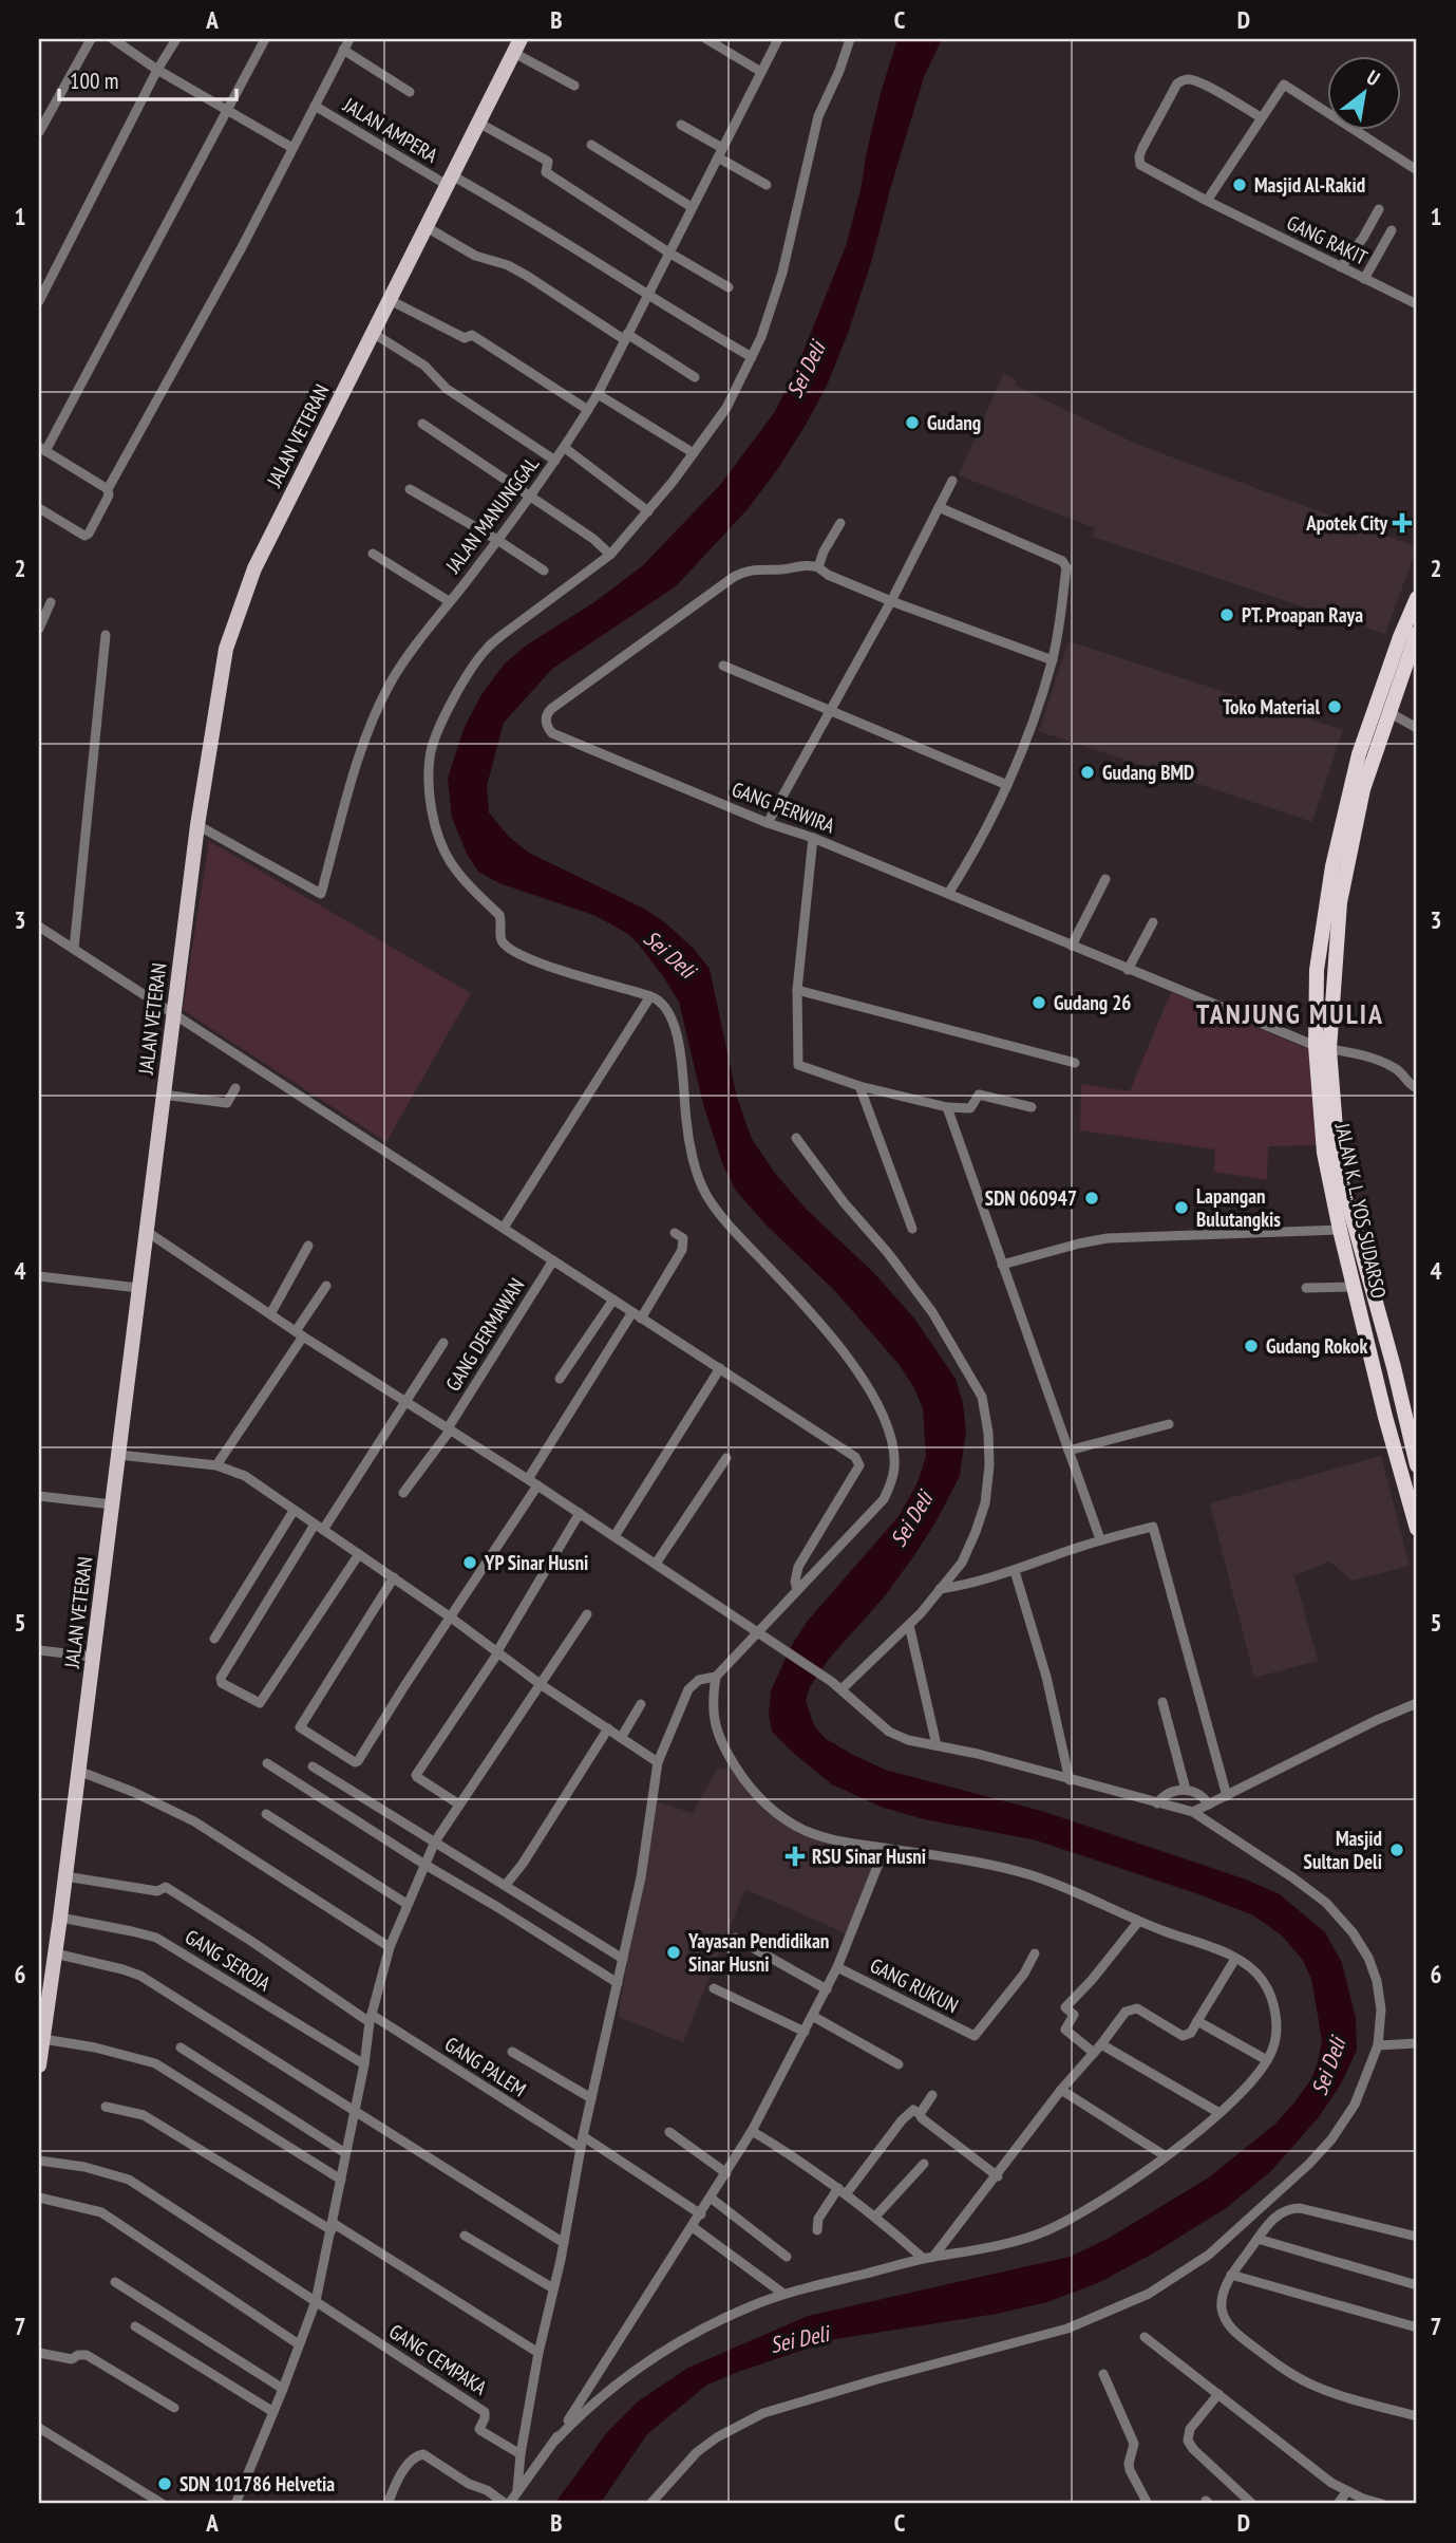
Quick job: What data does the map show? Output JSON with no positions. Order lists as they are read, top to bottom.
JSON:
{
  "streets": {
    "highway": ["JALAN K. L. YOS SUDARSO"],
    "main road": ["JALAN VETERAN"],
    "street": [
      "JALAN AMPERA",
      "GANG RAKIT",
      "JALAN MANUNGGAL",
      "GANG PERWIRA",
      "GANG DERMAWAN",
      "GANG SEROJA",
      "GANG RUKUN",
      "GANG PALEM",
      "GANG CEMPAKA"
    ]
  },
  "crossings": [
    ["JALAN AMPERA", "JALAN VETERAN"],
    ["JALAN AMPERA", "JALAN MANUNGGAL"],
    ["JALAN VETERAN", "JALAN MANUNGGAL"],
    ["JALAN VETERAN", "GANG SEROJA"],
    ["JALAN VETERAN", "GANG PALEM"],
    ["GANG PERWIRA", "JALAN K. L. YOS SUDARSO"]
  ],
  "districts": ["TANJUNG MULIA"],
  "water": ["Sei Deli"],
  "places": {
    "other": [
      "Masjid Al-Rakid",
      "Gudang",
      "PT. Proapan Raya",
      "Toko Material",
      "Gudang BMD",
      "Gudang 26",
      "SDN 060947",
      "Lapangan Bulutangkis",
      "Gudang Rokok",
      "YP Sinar Husni",
      "Masjid Sultan Deli",
      "Yayasan Pendidikan Sinar Husni",
      "SDN 101786 Helvetia"
    ],
    "health": ["Apotek City", "RSU Sinar Husni"]
  },
  "scale_bar": "100 m",
  "north": "top right",
  "grid": {
    "columns": [
      "A",
      "B",
      "C",
      "D"
    ],
    "rows": [
      "1",
      "2",
      "3",
      "4",
      "5",
      "6",
      "7"
    ]
  }
}
